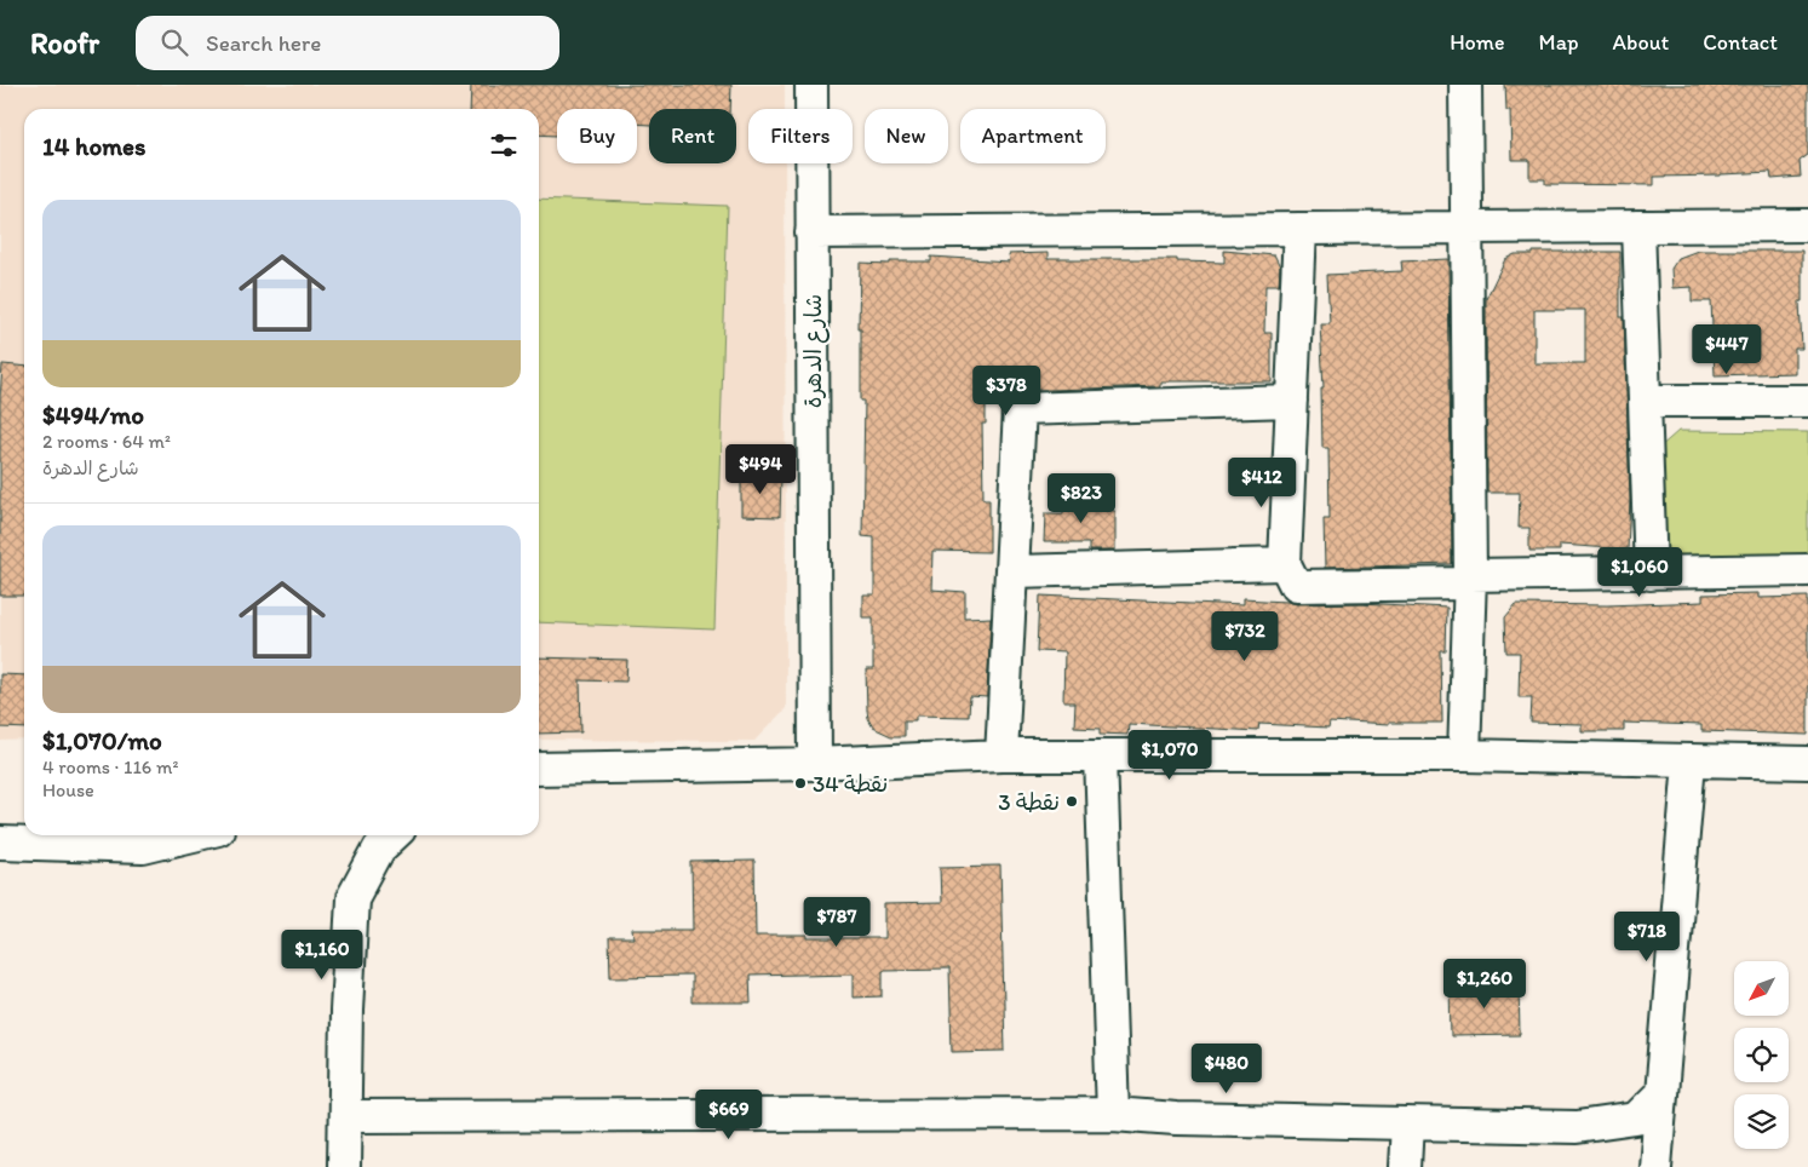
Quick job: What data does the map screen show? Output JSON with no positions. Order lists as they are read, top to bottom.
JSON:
{
  "streets": {
    "street": ["شارع الدهرة"]
  },
  "places": ["نقطة 34", "نقطة 3"],
  "north": "bottom left",
  "page": {
    "header": "Roofr",
    "search": "Search here",
    "nav": [
      "Home",
      "Map",
      "About",
      "Contact"
    ],
    "chip": [
      "Buy",
      "Rent",
      "Filters",
      "New",
      "Apartment"
    ],
    "heading": "14 homes",
    "list": [
      {
        "name": "$494/mo",
        "note": "2 rooms · 64 m² · شارع الدهرة"
      },
      {
        "name": "$1,070/mo",
        "note": "4 rooms · 116 m² · House"
      }
    ],
    "price": [
      "$447",
      "$378",
      "$494",
      "$412",
      "$823",
      "$1,060",
      "$732",
      "$1,070",
      "$787",
      "$718",
      "$1,160",
      "$1,260",
      "$480",
      "$669"
    ]
  }
}
